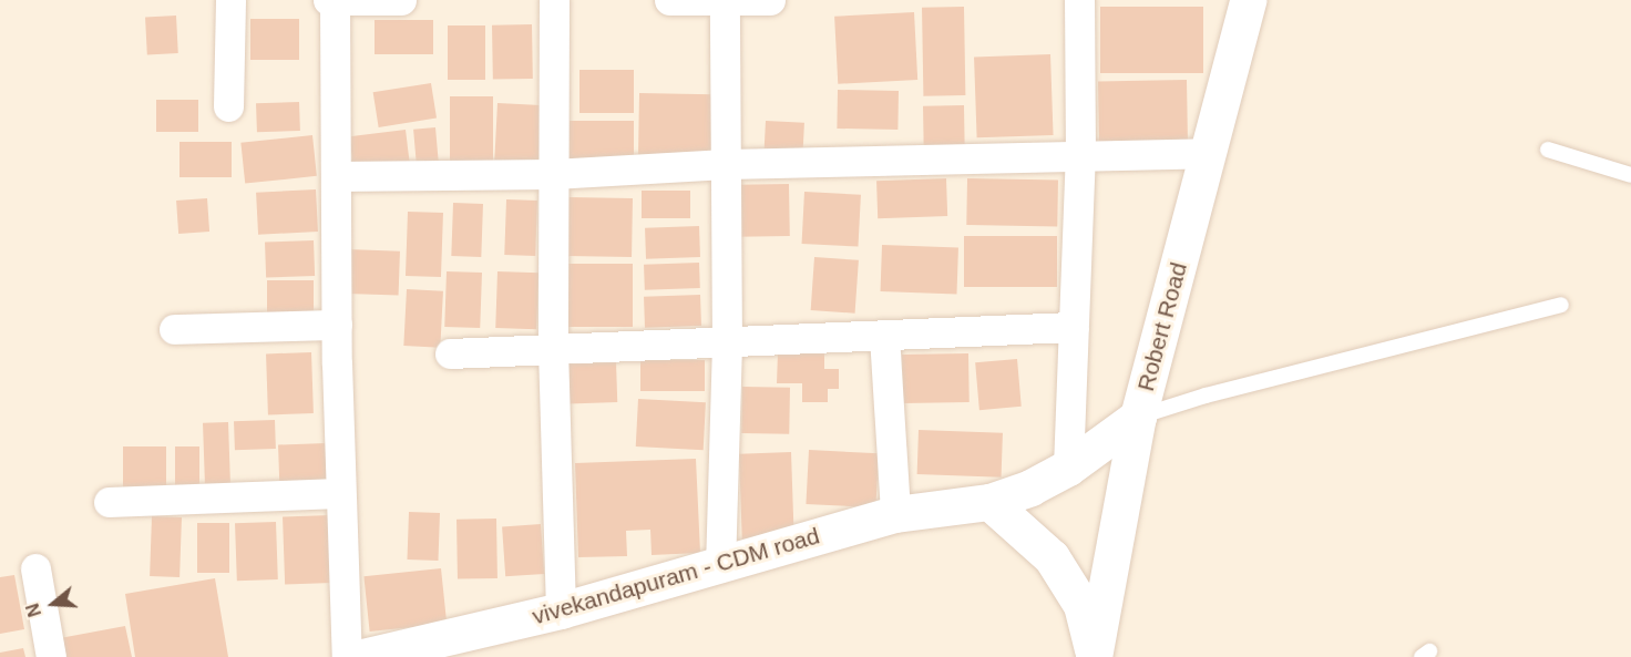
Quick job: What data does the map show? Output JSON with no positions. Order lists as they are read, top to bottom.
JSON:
{
  "streets": {
    "street": ["Robert Road", "vivekandapuram - CDM road"]
  },
  "crossings": [
    ["Robert Road", "vivekandapuram - CDM road"]
  ],
  "north": "left"
}
